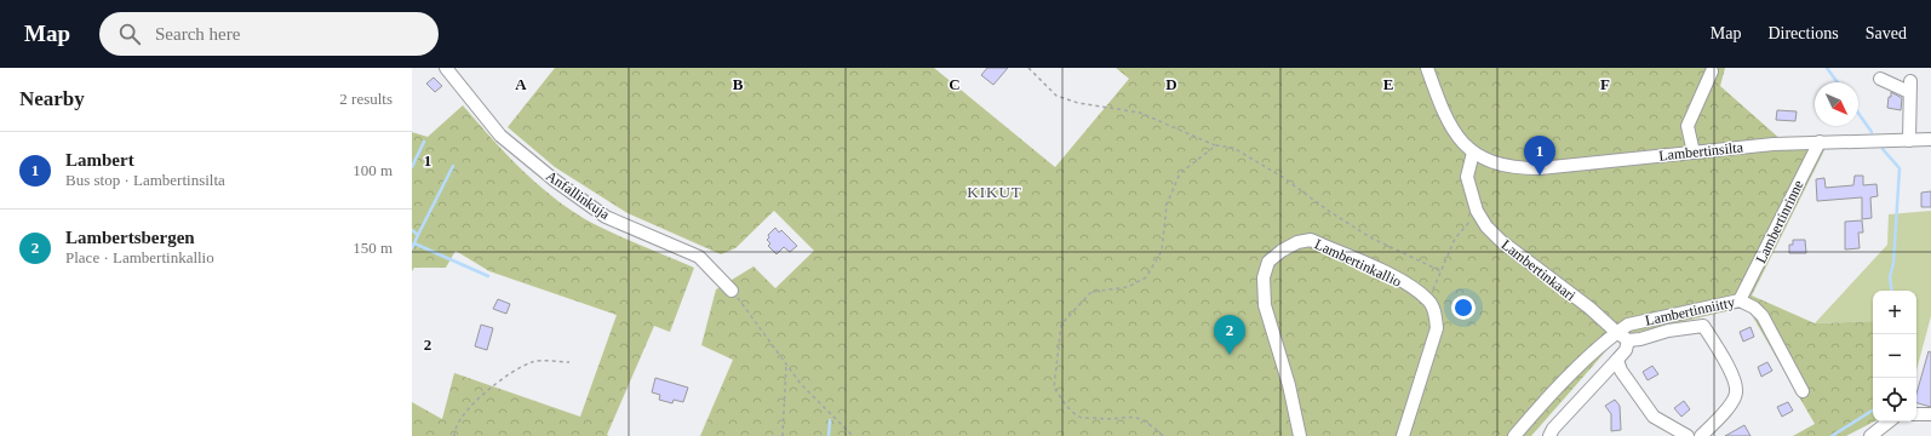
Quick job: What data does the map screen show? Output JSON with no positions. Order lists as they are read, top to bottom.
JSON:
{
  "streets": {
    "street": [
      "Lambertinsilta",
      "Anfallinkuja",
      "Lambertinrinne",
      "Lambertinkallio",
      "Lambertinkaari",
      "Lambertinniitty"
    ]
  },
  "crossings": [
    ["Lambertinsilta", "Lambertinrinne"],
    ["Lambertinsilta", "Lambertinkaari"],
    ["Lambertinrinne", "Lambertinniitty"],
    ["Lambertinkaari", "Lambertinniitty"]
  ],
  "districts": ["KIKUT"],
  "north": "bottom right",
  "page": {
    "header": "Map",
    "search": "Search here",
    "nav": ["Map", "Directions", "Saved"],
    "heading": ["Nearby", "2 results"],
    "list": [
      {
        "mark": "1",
        "name": "Lambert",
        "note": "Bus stop · Lambertinsilta",
        "value": "100 m"
      },
      {
        "mark": "2",
        "name": "Lambertsbergen",
        "note": "Place · Lambertinkallio",
        "value": "150 m"
      }
    ],
    "pins": ["1", "2"],
    "map_buttons": ["+", "−"]
  },
  "grid": {
    "columns": [
      "A",
      "B",
      "C",
      "D",
      "E",
      "F"
    ],
    "rows": ["1", "2"]
  }
}
